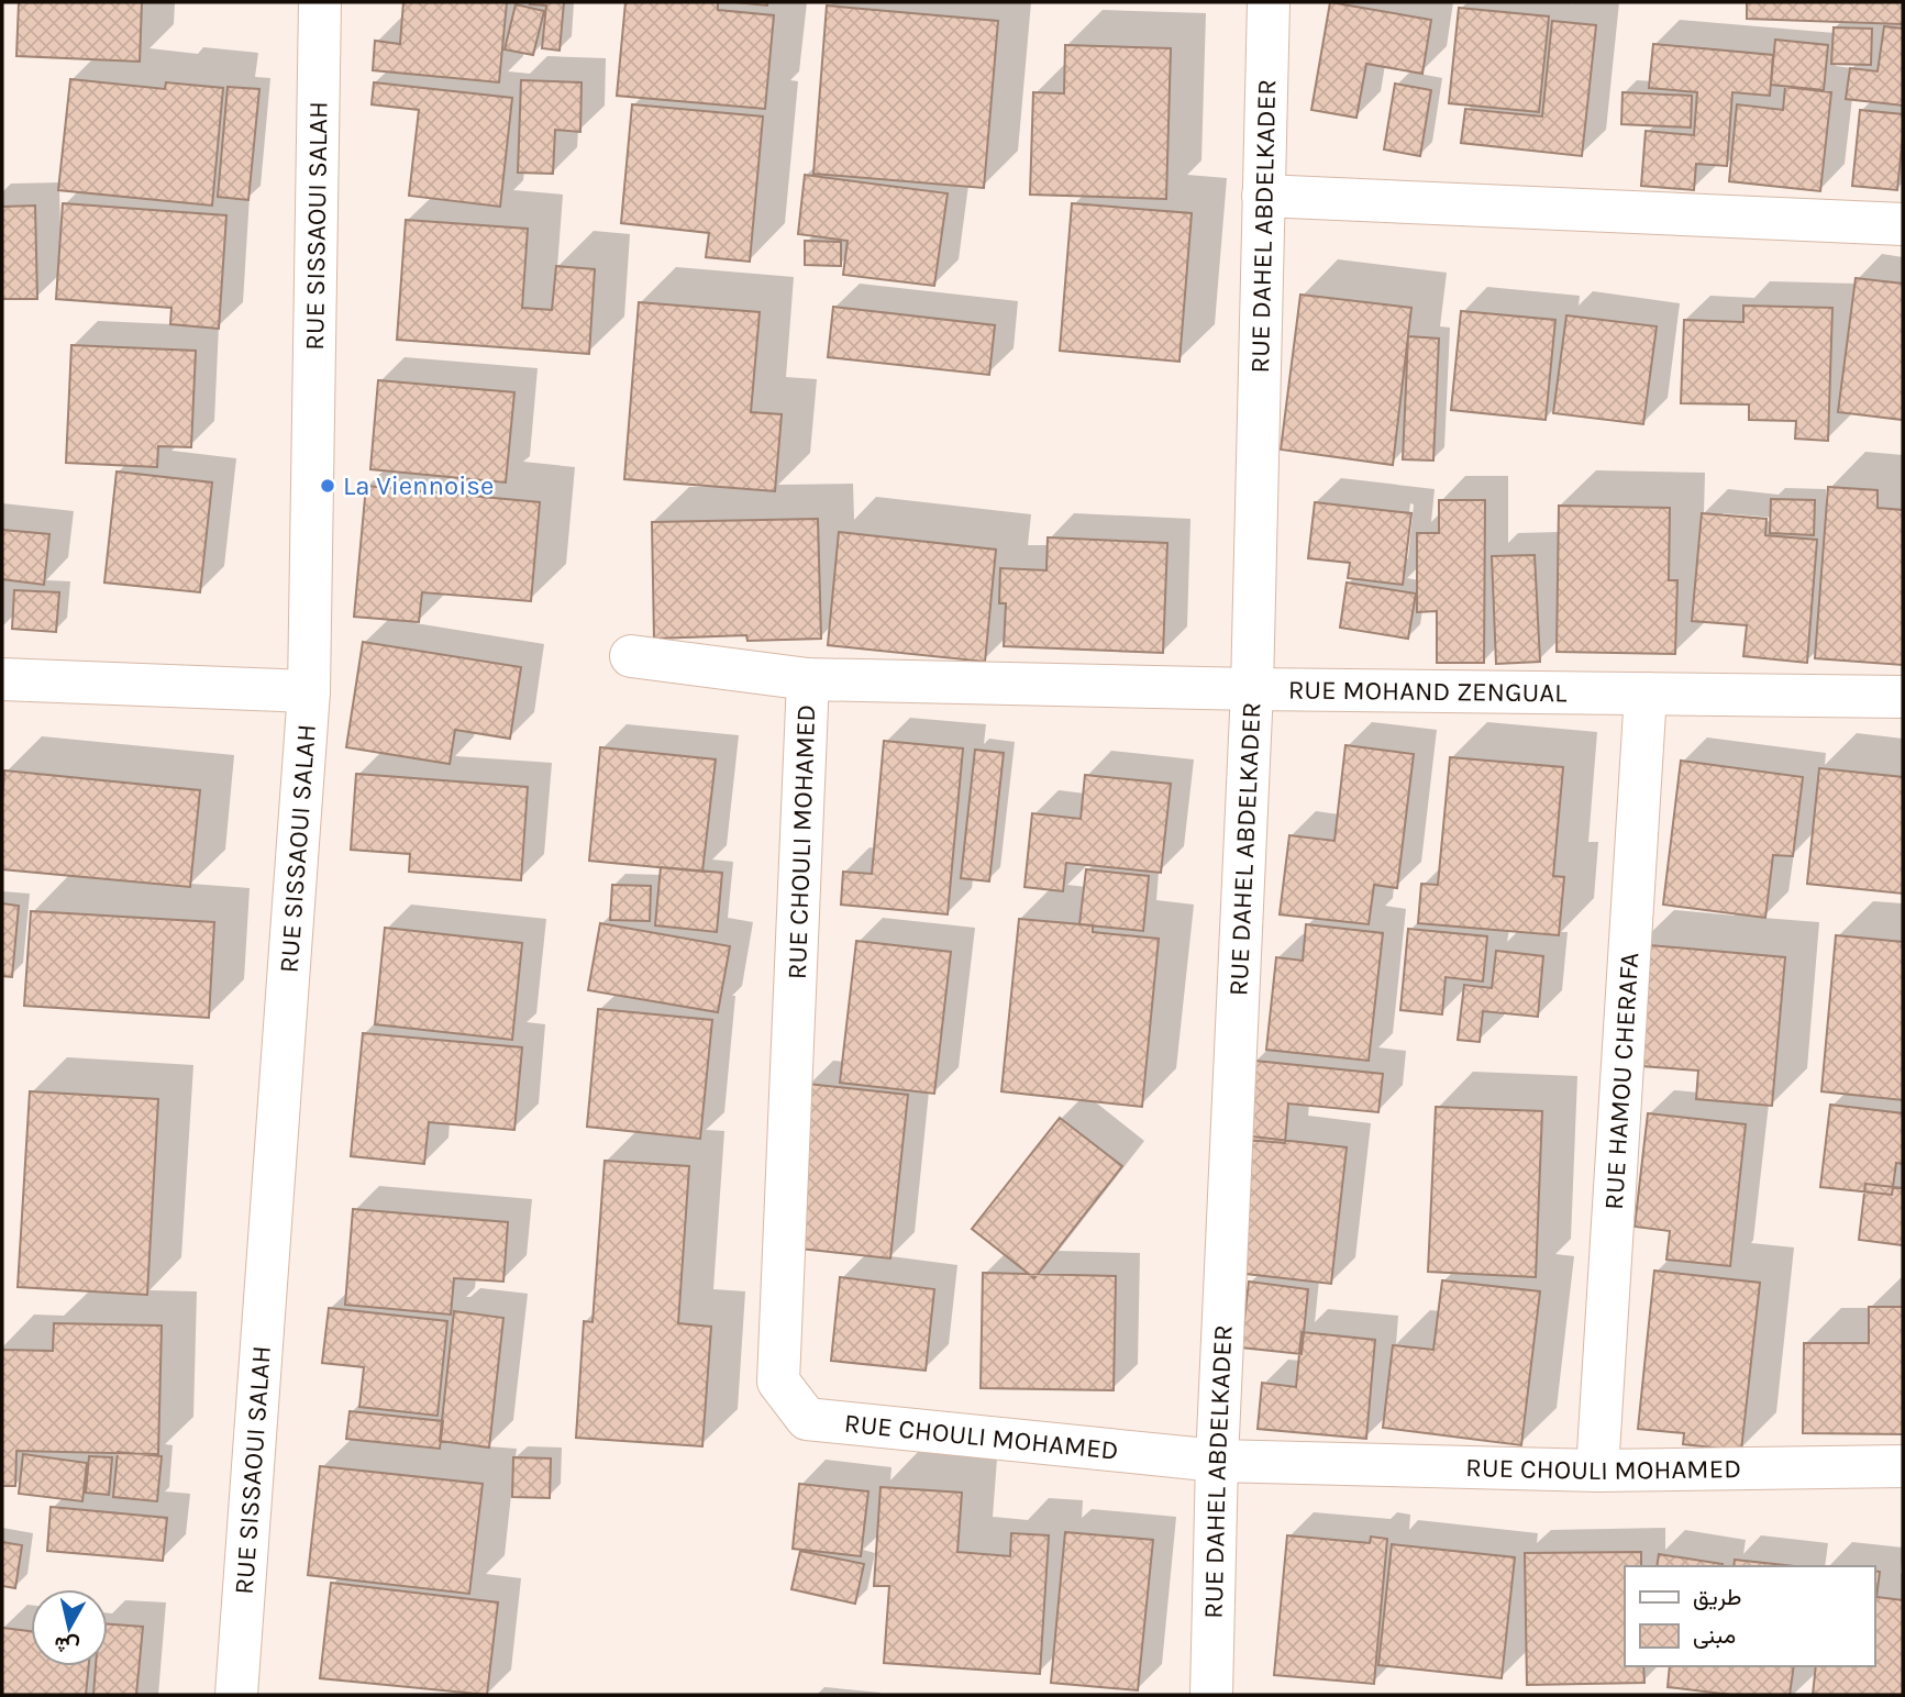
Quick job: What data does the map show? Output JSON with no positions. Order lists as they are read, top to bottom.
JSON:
{
  "streets": {
    "street": [
      "RUE DAHEL ABDELKADER",
      "RUE SISSAOUI SALAH",
      "RUE MOHAND ZENGUAL",
      "RUE CHOULI MOHAMED",
      "RUE HAMOU CHERAFA"
    ]
  },
  "crossings": [
    ["RUE DAHEL ABDELKADER", "RUE MOHAND ZENGUAL"],
    ["RUE DAHEL ABDELKADER", "RUE CHOULI MOHAMED"],
    ["RUE MOHAND ZENGUAL", "RUE CHOULI MOHAMED"],
    ["RUE MOHAND ZENGUAL", "RUE HAMOU CHERAFA"],
    ["RUE CHOULI MOHAMED", "RUE HAMOU CHERAFA"]
  ],
  "places": ["La Viennoise"],
  "legend": ["طريق", "مبنى"],
  "north": "bottom"
}
